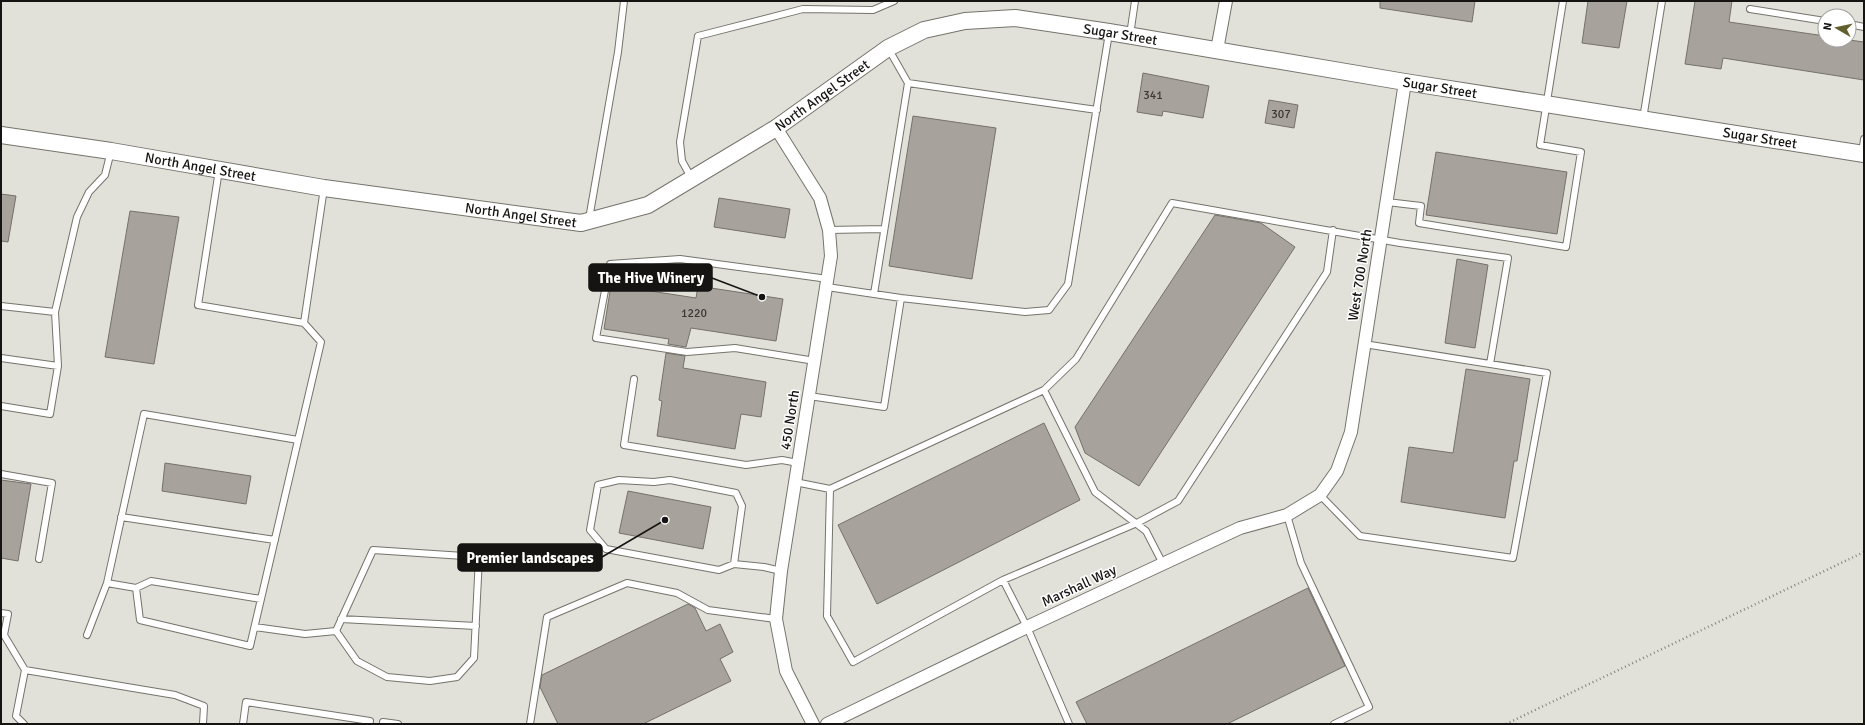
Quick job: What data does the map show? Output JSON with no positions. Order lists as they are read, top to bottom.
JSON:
{
  "streets": {
    "street": [
      "Sugar Street",
      "North Angel Street",
      "West 700 North",
      "450 North",
      "Marshall Way"
    ]
  },
  "crossings": [
    ["Sugar Street", "North Angel Street"],
    ["Sugar Street", "West 700 North"],
    ["North Angel Street", "450 North"],
    ["West 700 North", "Marshall Way"]
  ],
  "places": ["The Hive Winery", "Premier landscapes"],
  "house_numbers": ["341", "307", "1220"],
  "north": "left"
}
